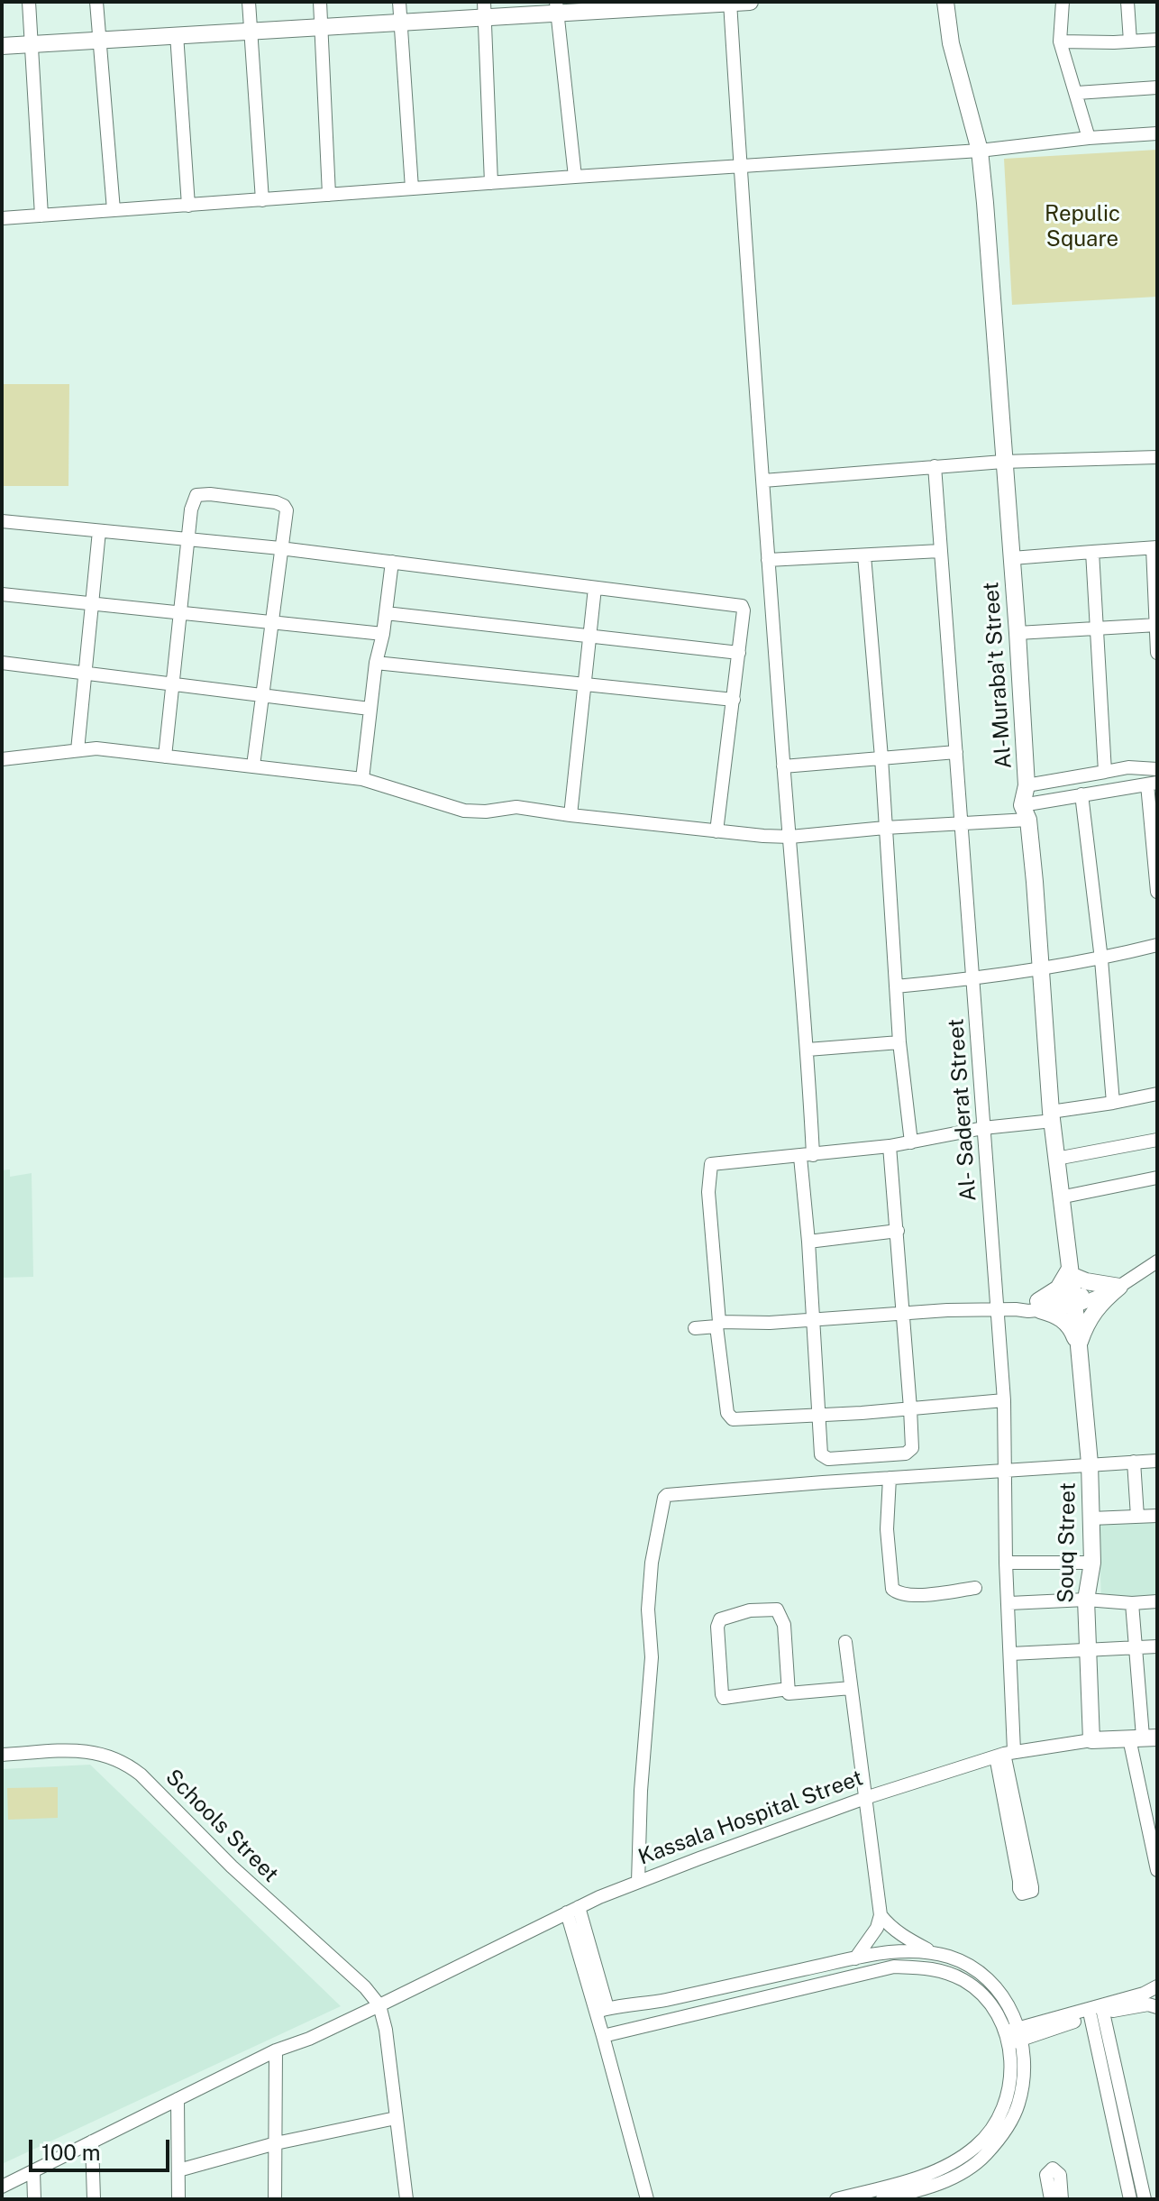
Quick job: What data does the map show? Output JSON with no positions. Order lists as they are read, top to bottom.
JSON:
{
  "streets": {
    "main road": ["Al-Muraba't Street", "Souq Street", "Kassala Hospital Street"],
    "street": ["Al- Saderat Street", "Schools Street"]
  },
  "crossings": [
    ["Al-Muraba't Street", "Souq Street"],
    ["Al- Saderat Street", "Kassala Hospital Street"],
    ["Souq Street", "Kassala Hospital Street"],
    ["Kassala Hospital Street", "Schools Street"]
  ],
  "parks": ["Repulic Square"],
  "scale_bar": "100 m"
}
